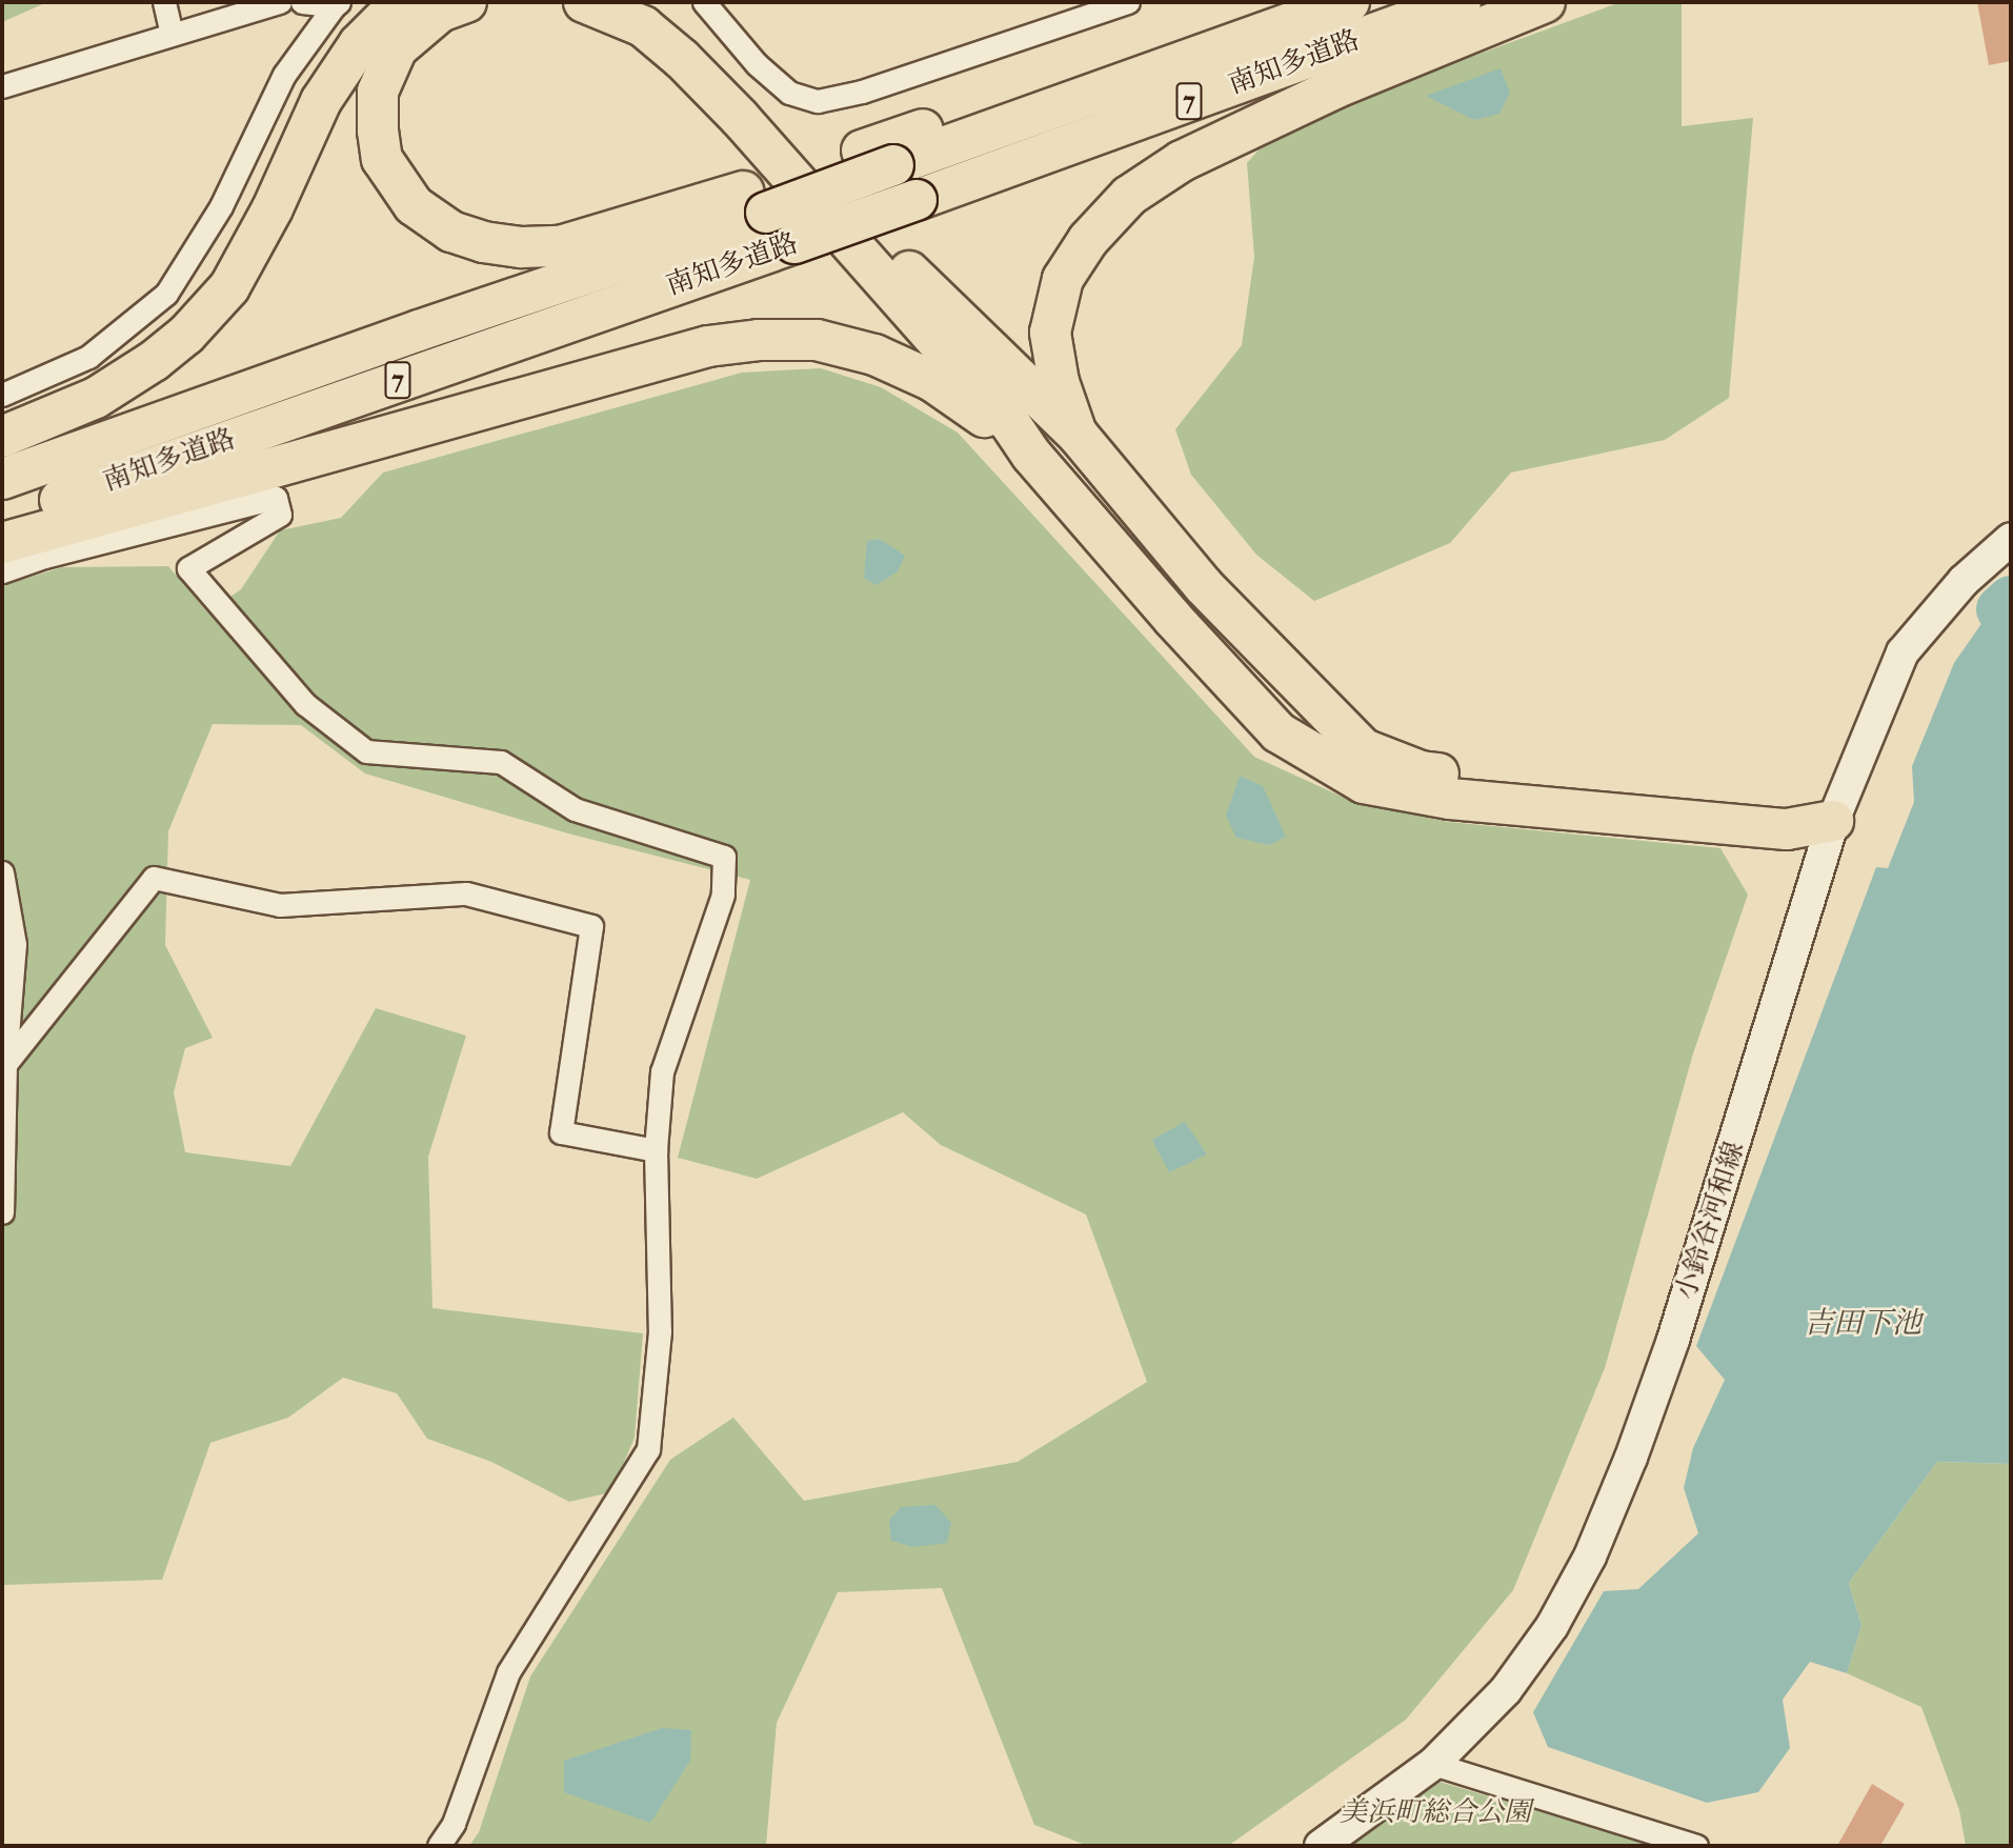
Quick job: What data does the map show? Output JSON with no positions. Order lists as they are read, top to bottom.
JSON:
{
  "streets": {
    "highway": ["南知多道路", "7"],
    "main road": ["小鈴谷河和線"]
  },
  "water": ["吉田下池"],
  "parks": ["美浜町総合公園"]
}
